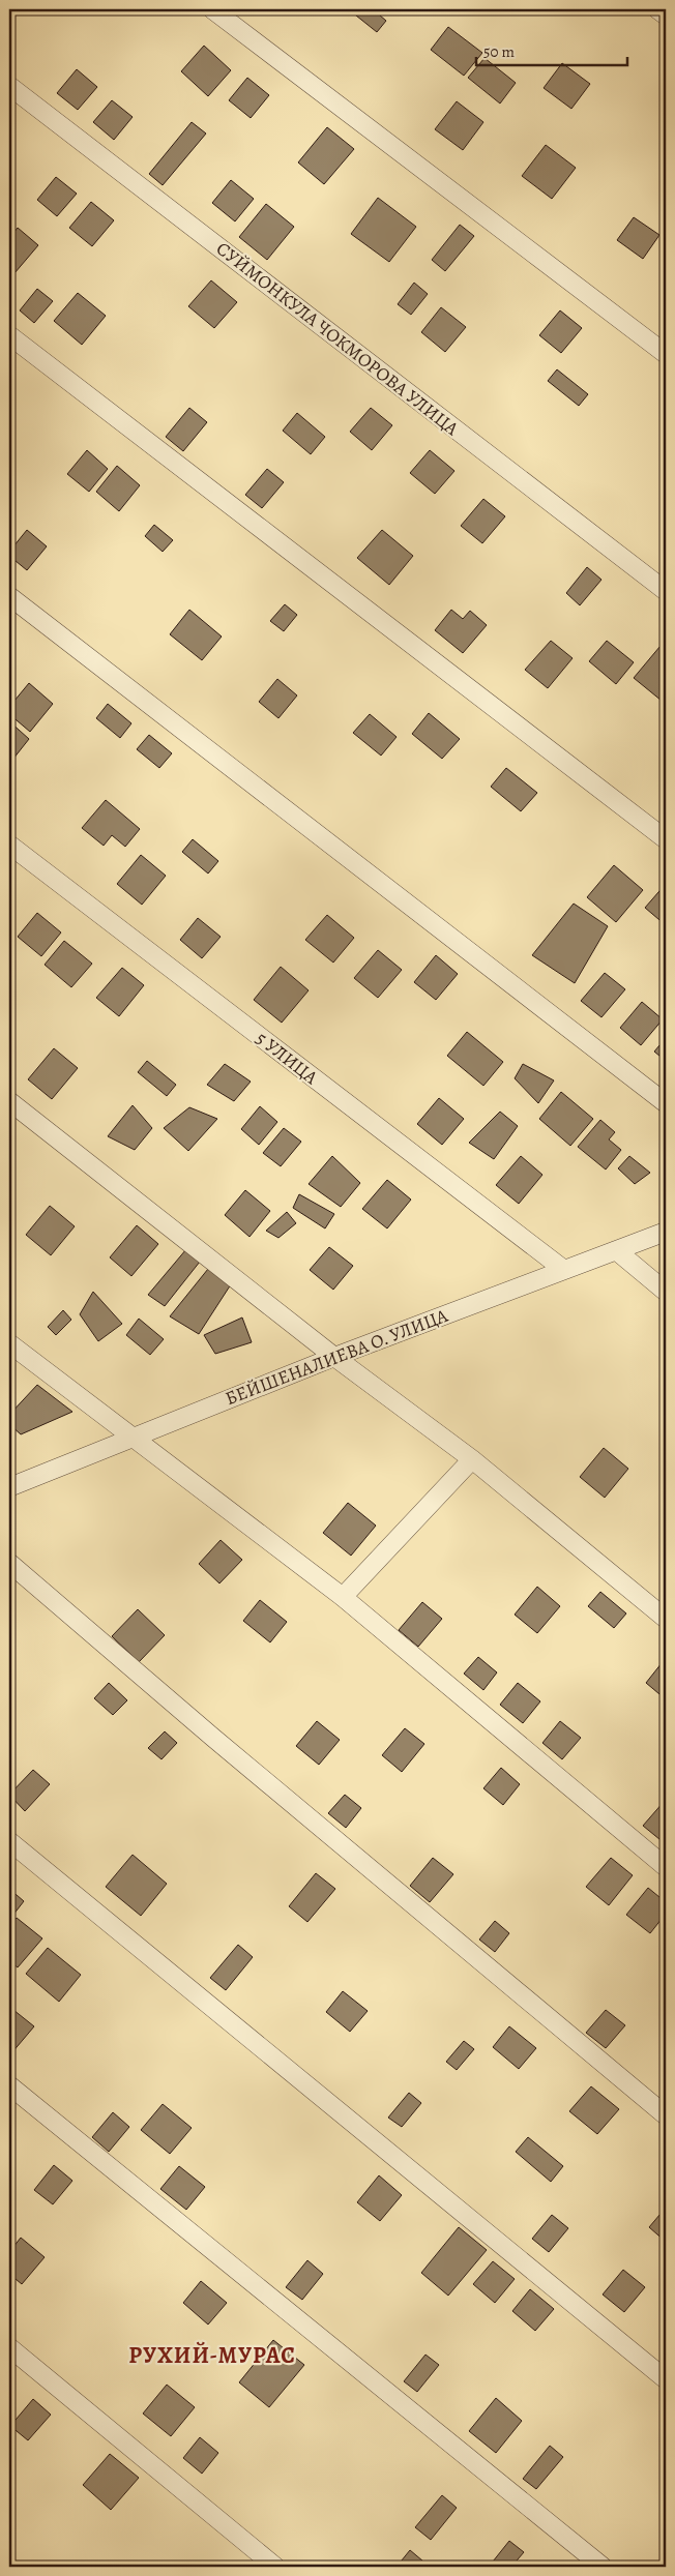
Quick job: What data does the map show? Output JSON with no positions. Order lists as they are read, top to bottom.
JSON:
{
  "streets": {
    "street": ["СУЙМОНКУЛА ЧОКМОРОВА УЛИЦА", "5 УЛИЦА", "БЕЙШЕНАЛИЕВА О. УЛИЦА"]
  },
  "crossings": [
    ["5 УЛИЦА", "БЕЙШЕНАЛИЕВА О. УЛИЦА"]
  ],
  "districts": ["РУХИЙ-МУРАС"],
  "scale_bar": "50 m"
}
